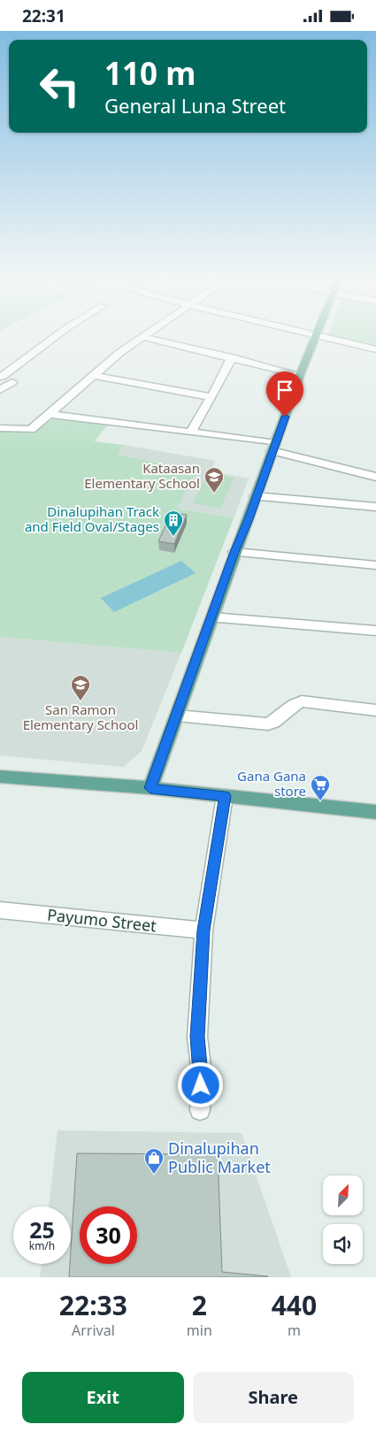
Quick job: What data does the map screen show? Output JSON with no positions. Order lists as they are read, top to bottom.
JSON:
{
  "streets": {
    "street": ["Payumo Street"]
  },
  "places": {
    "school or university": ["Kataasan Elementary School", "San Ramon Elementary School"],
    "building": ["Dinalupihan Track and Field Oval/Stages"],
    "supermarket": ["Gana Gana store"],
    "shop": ["Dinalupihan Public Market"]
  },
  "north": "top right",
  "page": {
    "status": "22:31",
    "turn": ["110 m", "General Luna Street"],
    "speed": "25 km/h",
    "limit": "30",
    "eta": [
      "22:33",
      "Arrival",
      "2",
      "min",
      "440",
      "m"
    ],
    "buttons": ["Exit", "Share"]
  }
}
